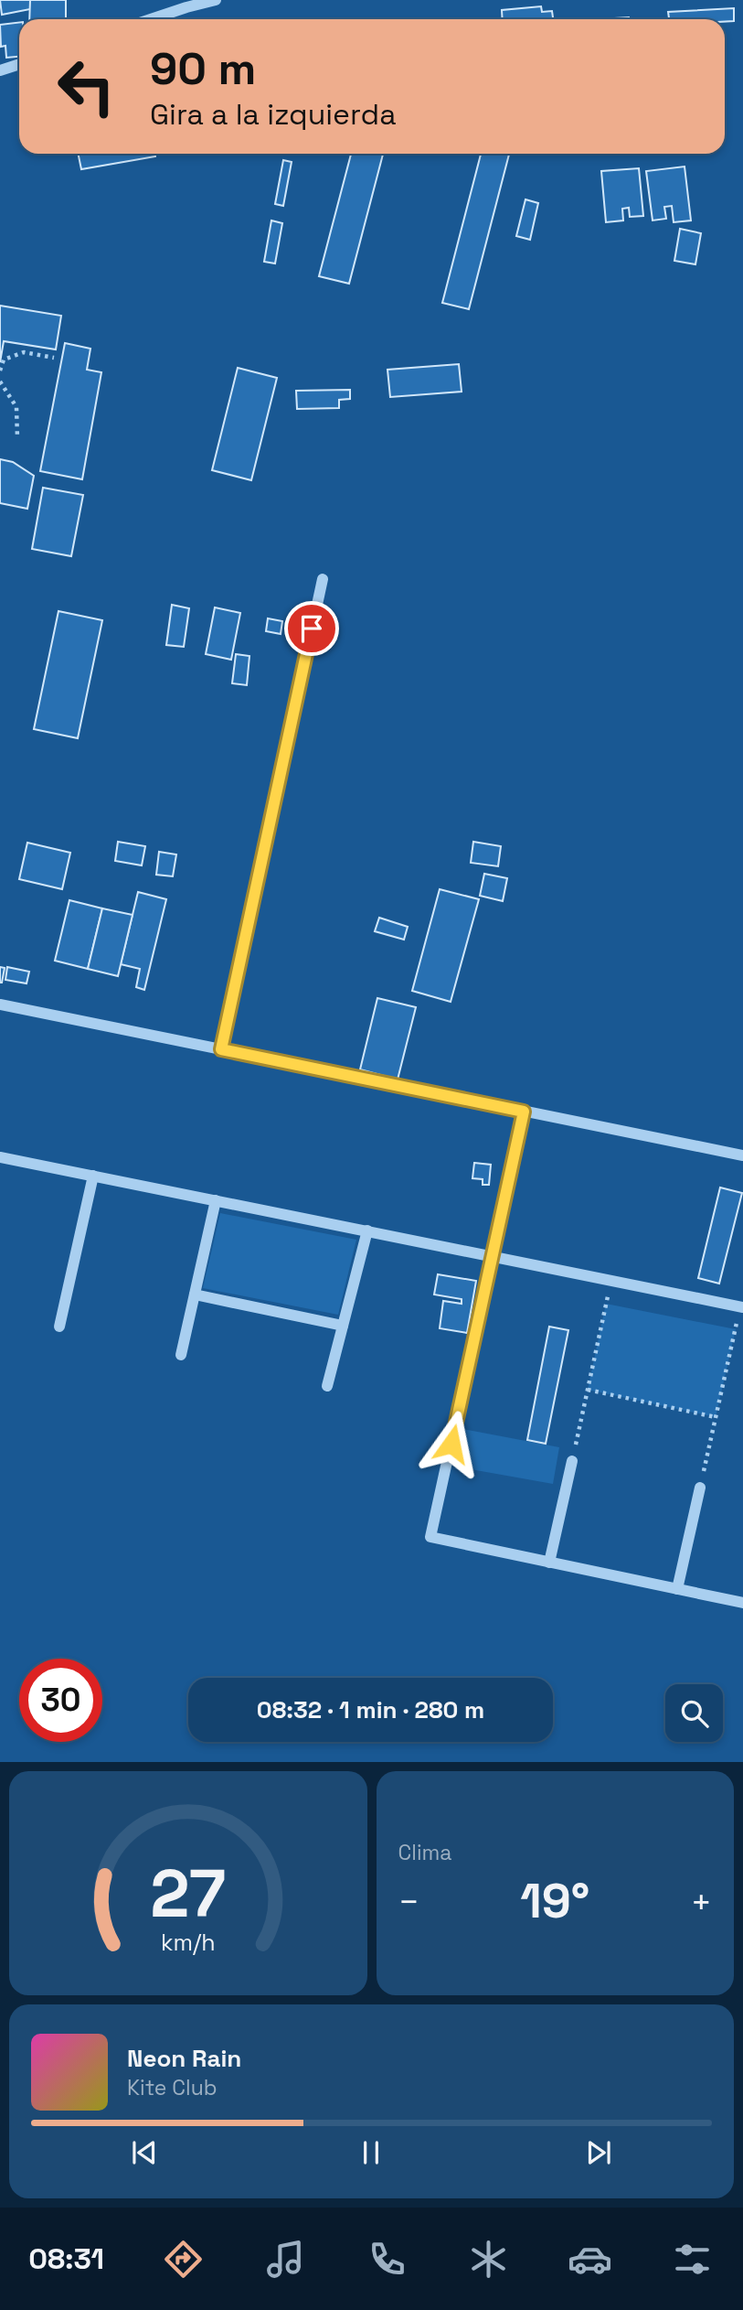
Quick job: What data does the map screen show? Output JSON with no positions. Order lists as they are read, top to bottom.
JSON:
{
  "page": {
    "turn": ["90 m", "Gira a la izquierda"],
    "limit": "30",
    "trip": "08:32 · 1 min · 280 m",
    "tile": "Clima",
    "heat": ["−", "19°", "+"],
    "song": ["Neon Rain", "Kite Club"],
    "tabs": "08:31",
    "gauge": ["27", "km/h"]
  }
}
